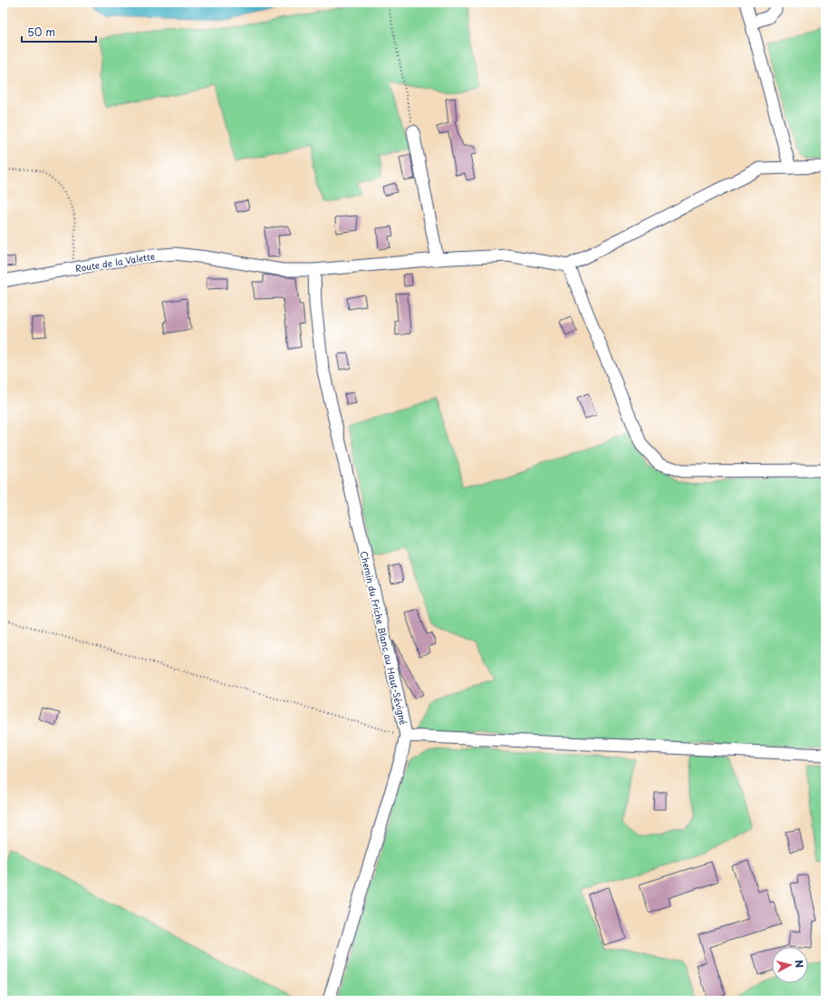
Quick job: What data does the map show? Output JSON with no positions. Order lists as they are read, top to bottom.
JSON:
{
  "streets": {
    "street": ["Route de la Valette", "Chemin du Friche Blanc au Haut-Sévigné"]
  },
  "crossings": [
    ["Route de la Valette", "Chemin du Friche Blanc au Haut-Sévigné"]
  ],
  "scale_bar": "50 m",
  "north": "right"
}
